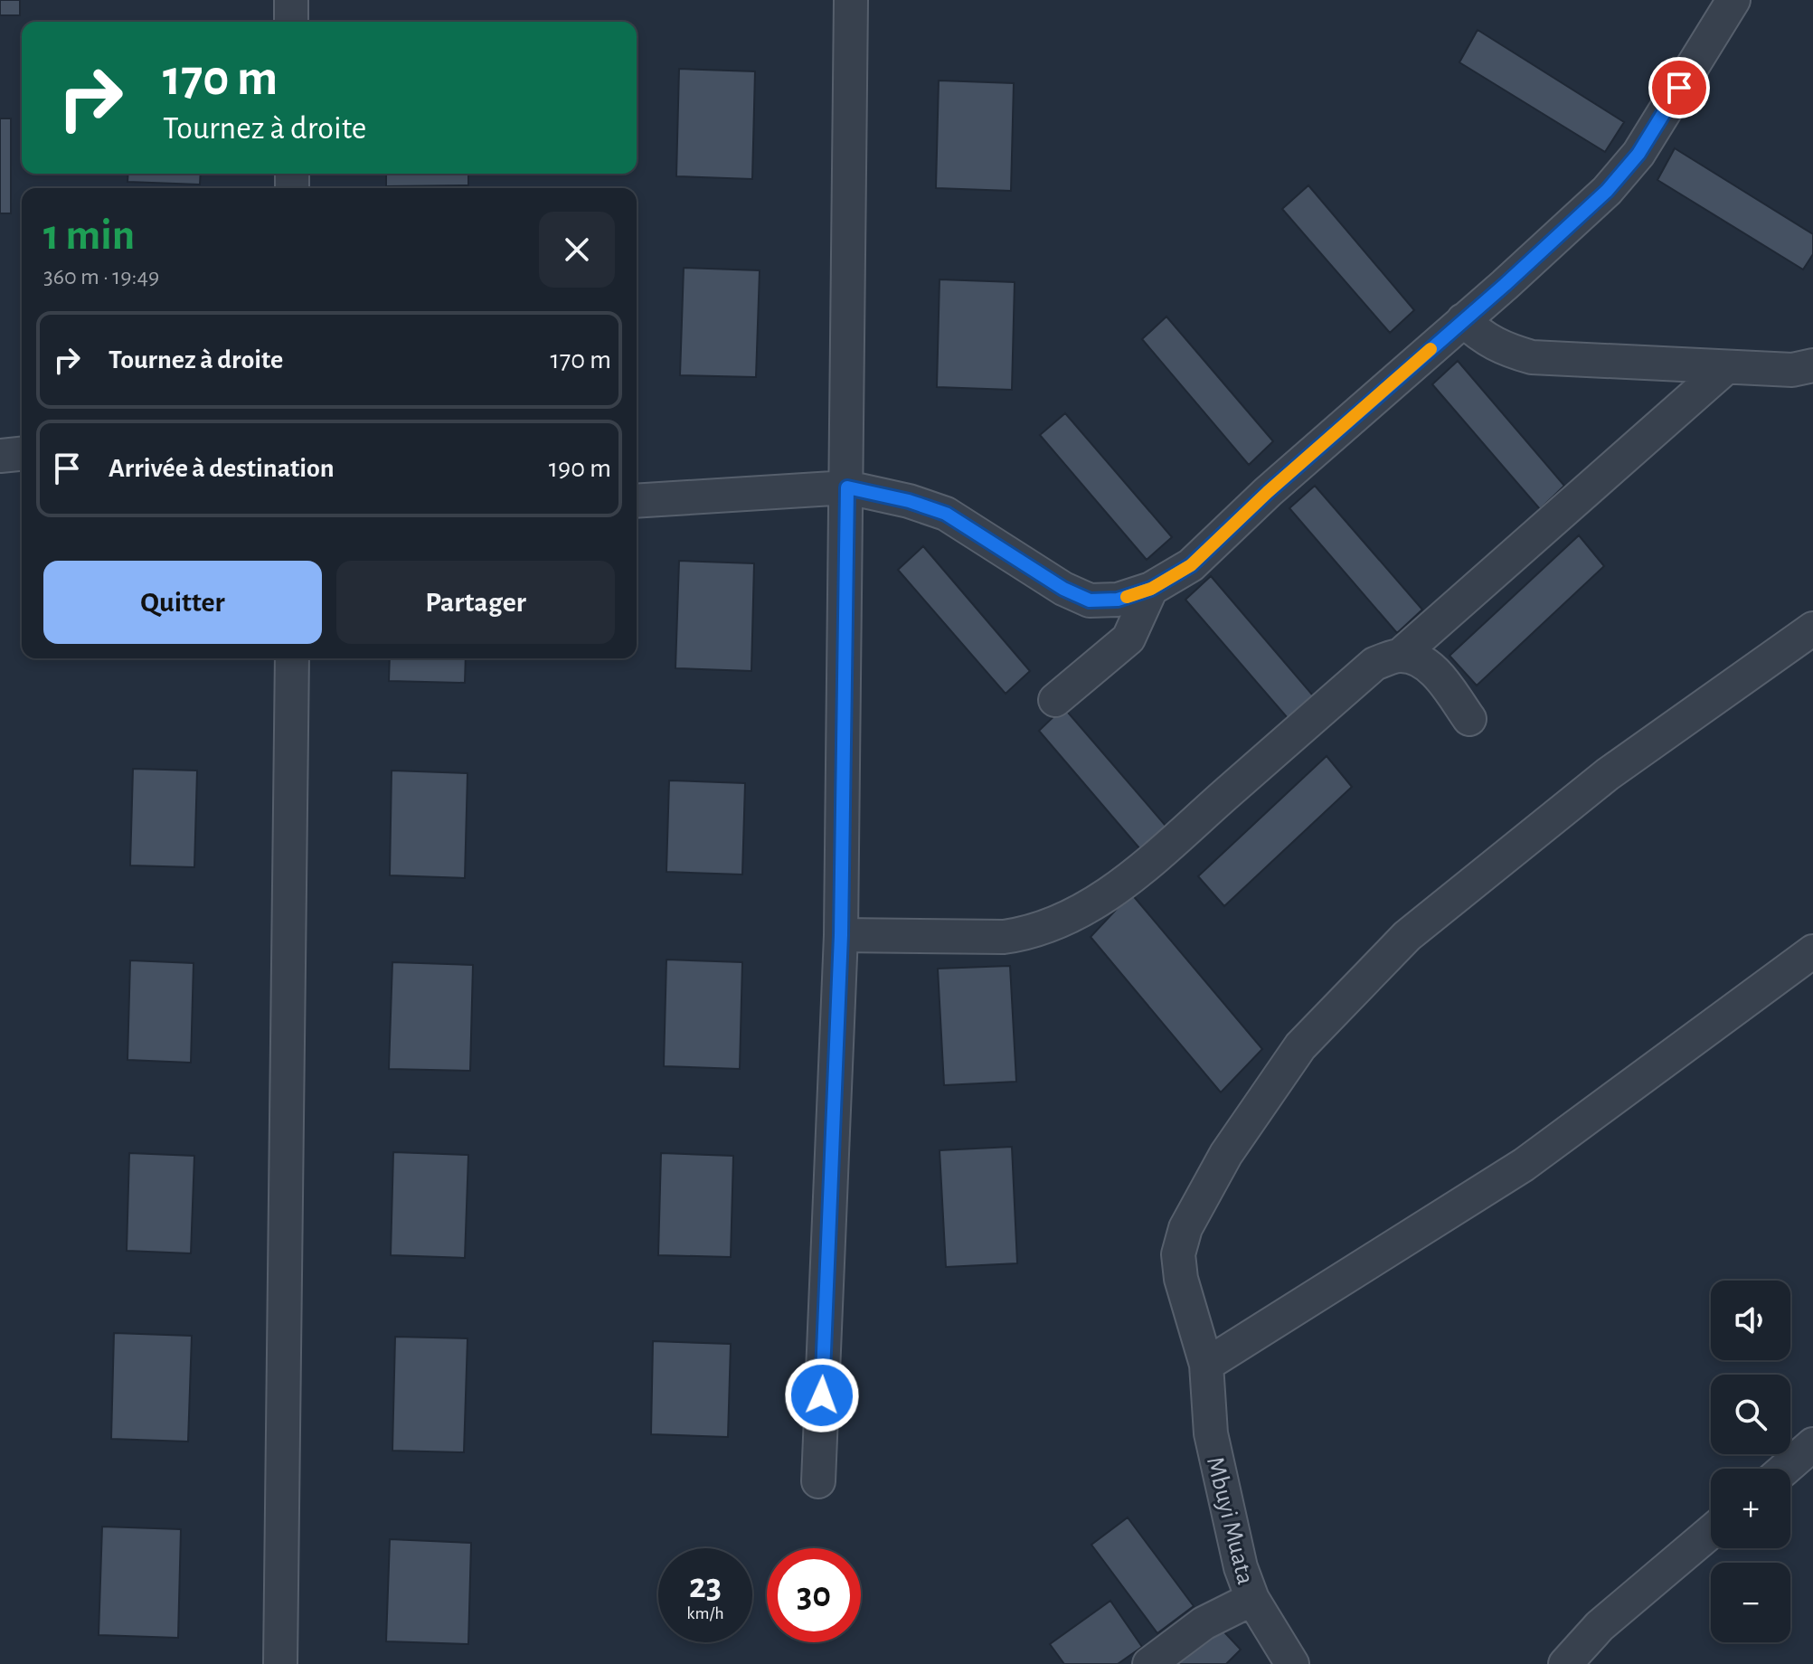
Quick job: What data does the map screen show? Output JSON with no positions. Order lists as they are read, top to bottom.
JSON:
{
  "streets": {
    "street": ["Mbuyi Muata"]
  },
  "page": {
    "turn": ["170 m", "Tournez à droite"],
    "heading": ["1 min", "360 m · 19:49"],
    "list": [
      {
        "name": "Tournez à droite",
        "value": "170 m"
      },
      {
        "name": "Arrivée à destination",
        "value": "190 m"
      }
    ],
    "buttons": ["Quitter", "Partager"],
    "map_buttons": ["+", "−"],
    "speed": "23 km/h",
    "limit": "30"
  }
}
